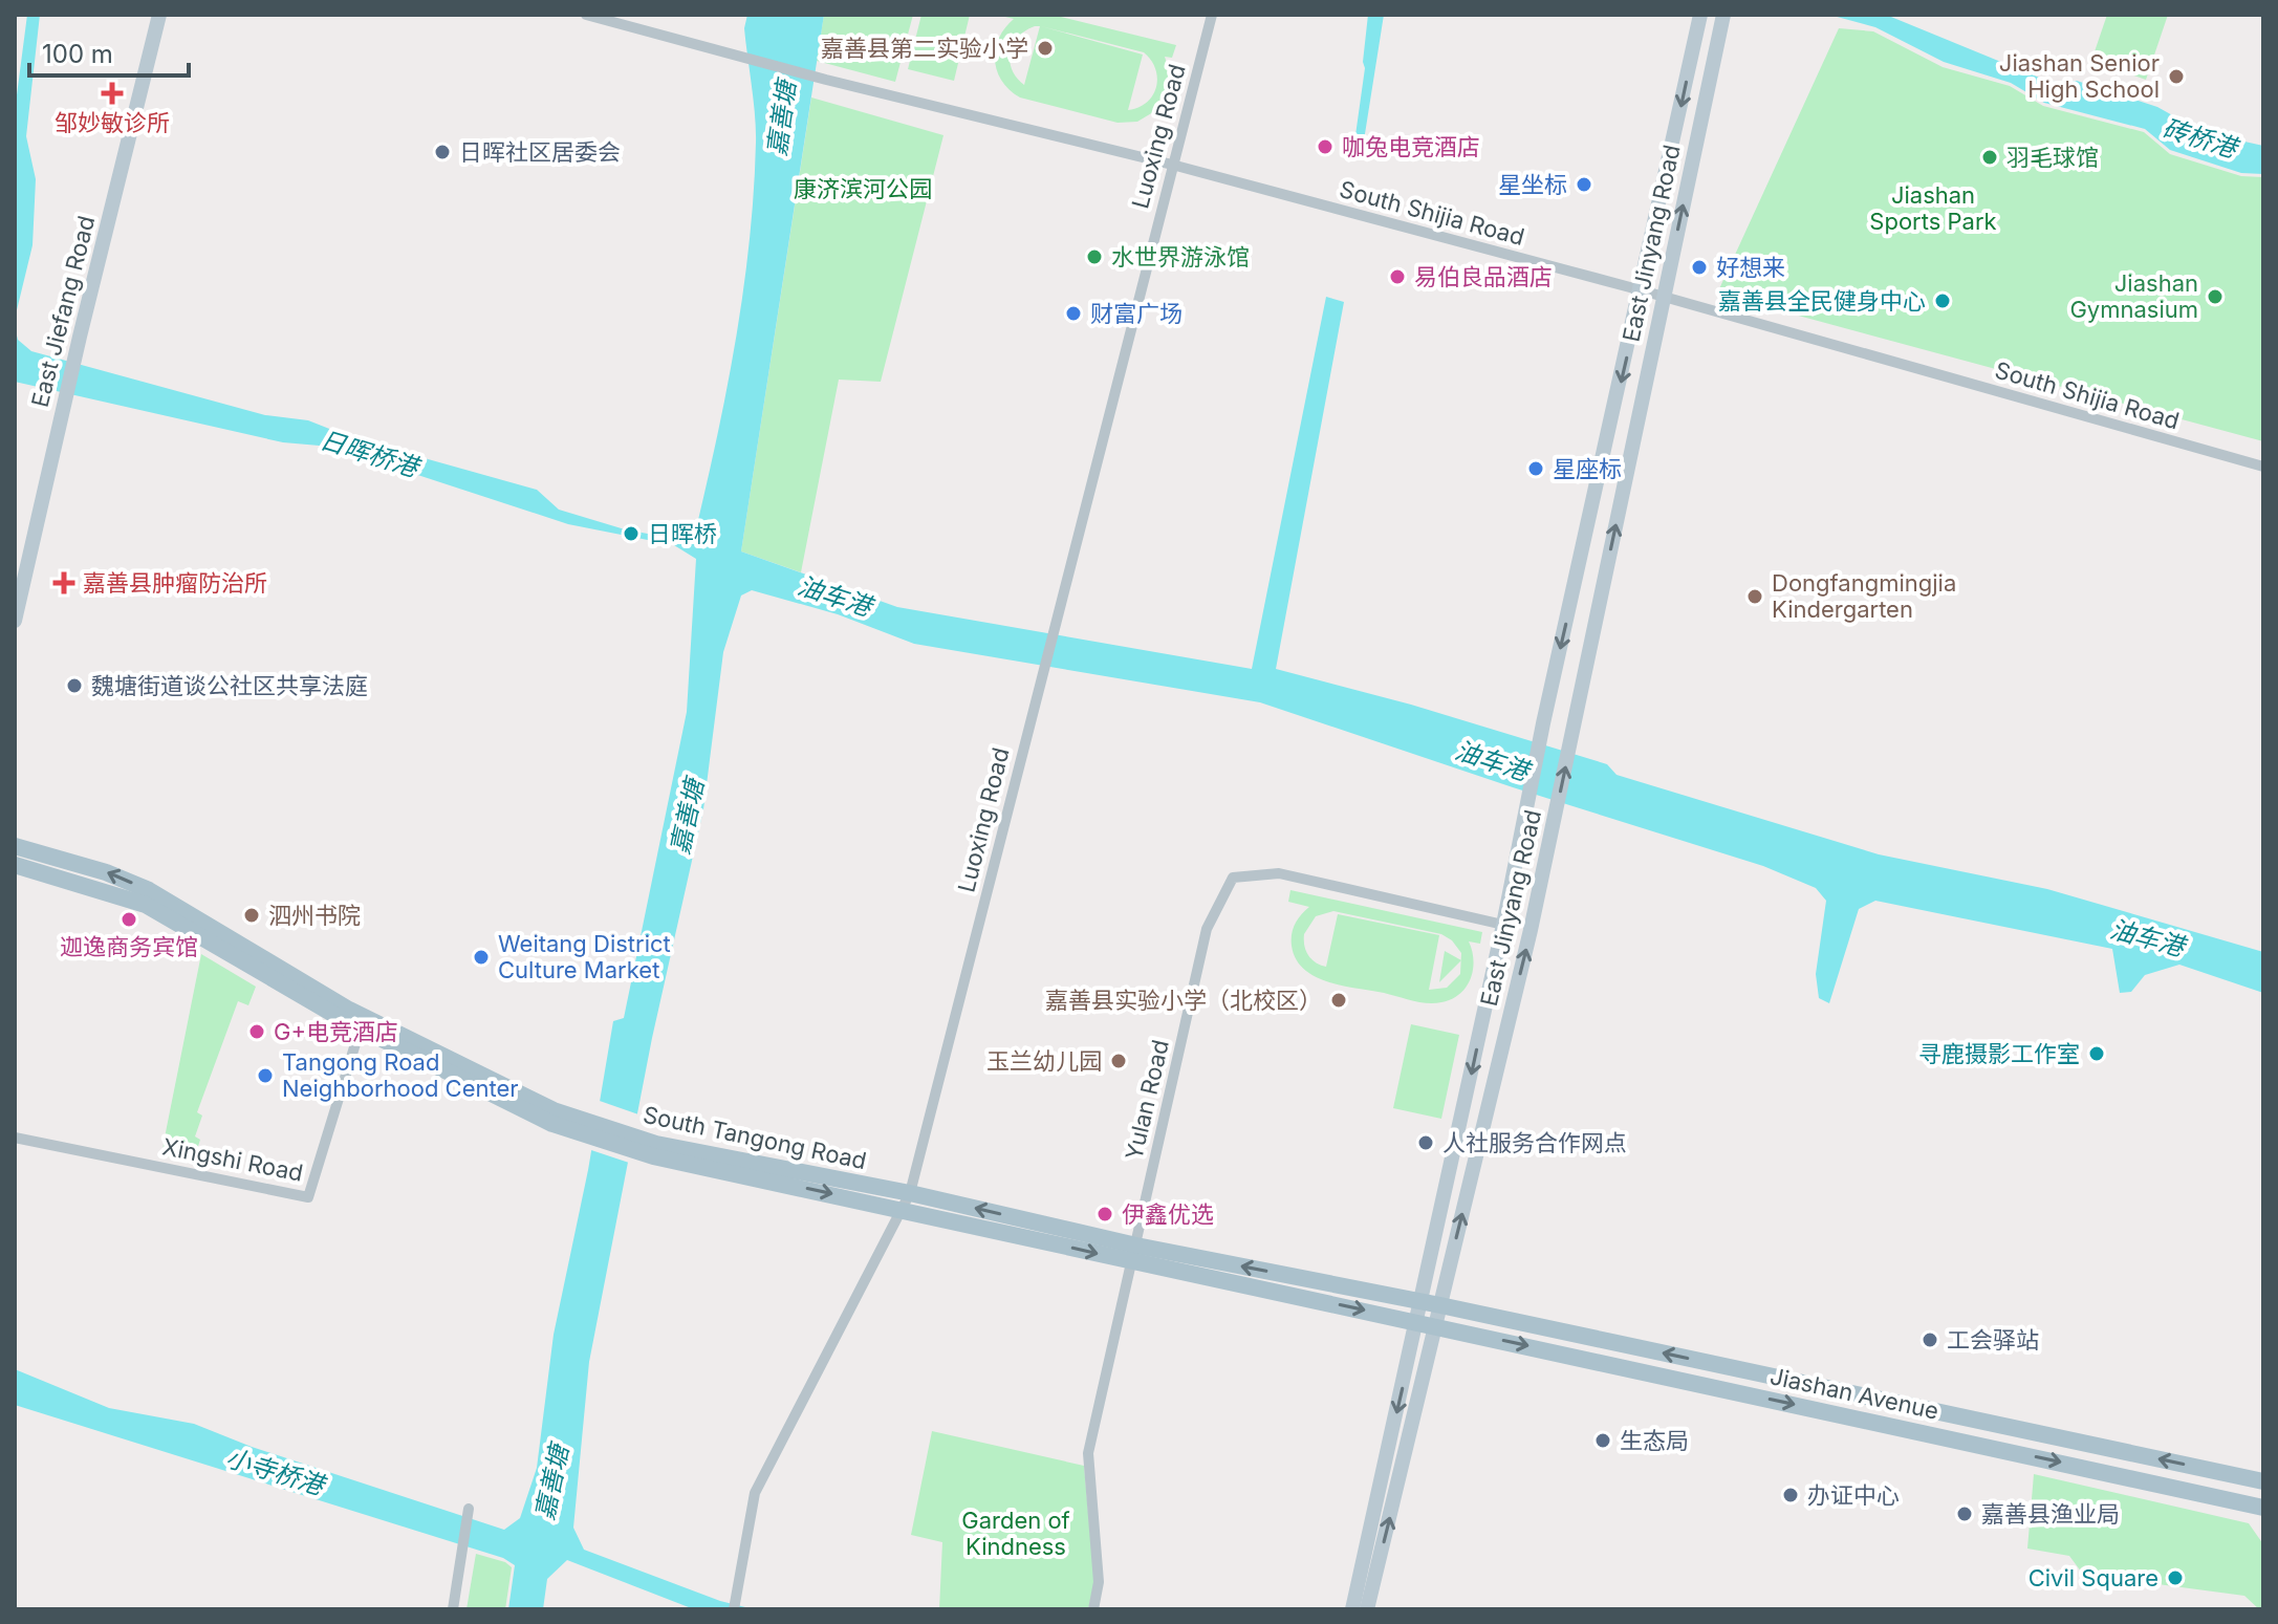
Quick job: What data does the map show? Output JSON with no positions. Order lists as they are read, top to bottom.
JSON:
{
  "streets": {
    "main road": [
      "East Jinyang Road",
      "East Jiefang Road",
      "South Tangong Road",
      "Jiashan Avenue"
    ],
    "street": [
      "Luoxing Road",
      "South Shijia Road",
      "Yulan Road",
      "Xingshi Road"
    ]
  },
  "crossings": [
    ["Luoxing Road", "South Shijia Road"],
    ["Luoxing Road", "South Tangong Road"],
    ["South Shijia Road", "East Jinyang Road"],
    ["East Jinyang Road", "Yulan Road"],
    ["East Jinyang Road", "South Tangong Road"],
    ["East Jinyang Road", "Jiashan Avenue"],
    ["Yulan Road", "South Tangong Road"],
    ["South Tangong Road", "Xingshi Road"],
    ["South Tangong Road", "Jiashan Avenue"]
  ],
  "water": [
    "嘉善塘",
    "砖桥港",
    "日晖桥港",
    "油车港",
    "小寺桥港"
  ],
  "parks": ["康济滨河公园", "Jiashan Sports Park", "Garden of Kindness"],
  "places": {
    "other": [
      "嘉善县第二实验小学",
      "Jiashan Senior High School",
      "咖兔电竞酒店",
      "日晖社区居委会",
      "羽毛球馆",
      "星坐标",
      "水世界游泳馆",
      "好想来",
      "易伯良品酒店",
      "Jiashan Gymnasium",
      "嘉善县全民健身中心",
      "财富广场",
      "星座标",
      "日晖桥",
      "Dongfangmingjia Kindergarten",
      "魏塘街道谈公社区共享法庭",
      "泗州书院",
      "迦逸商务宾馆",
      "Weitang District Culture Market",
      "嘉善县实验小学（北校区）",
      "G+电竞酒店",
      "寻鹿摄影工作室",
      "玉兰幼儿园",
      "Tangong Road Neighborhood Center",
      "人社服务合作网点",
      "伊鑫优选",
      "工会驿站",
      "生态局",
      "办证中心",
      "嘉善县渔业局",
      "Civil Square"
    ],
    "health": ["邹妙敏诊所", "嘉善县肿瘤防治所"]
  },
  "scale_bar": "100 m"
}
